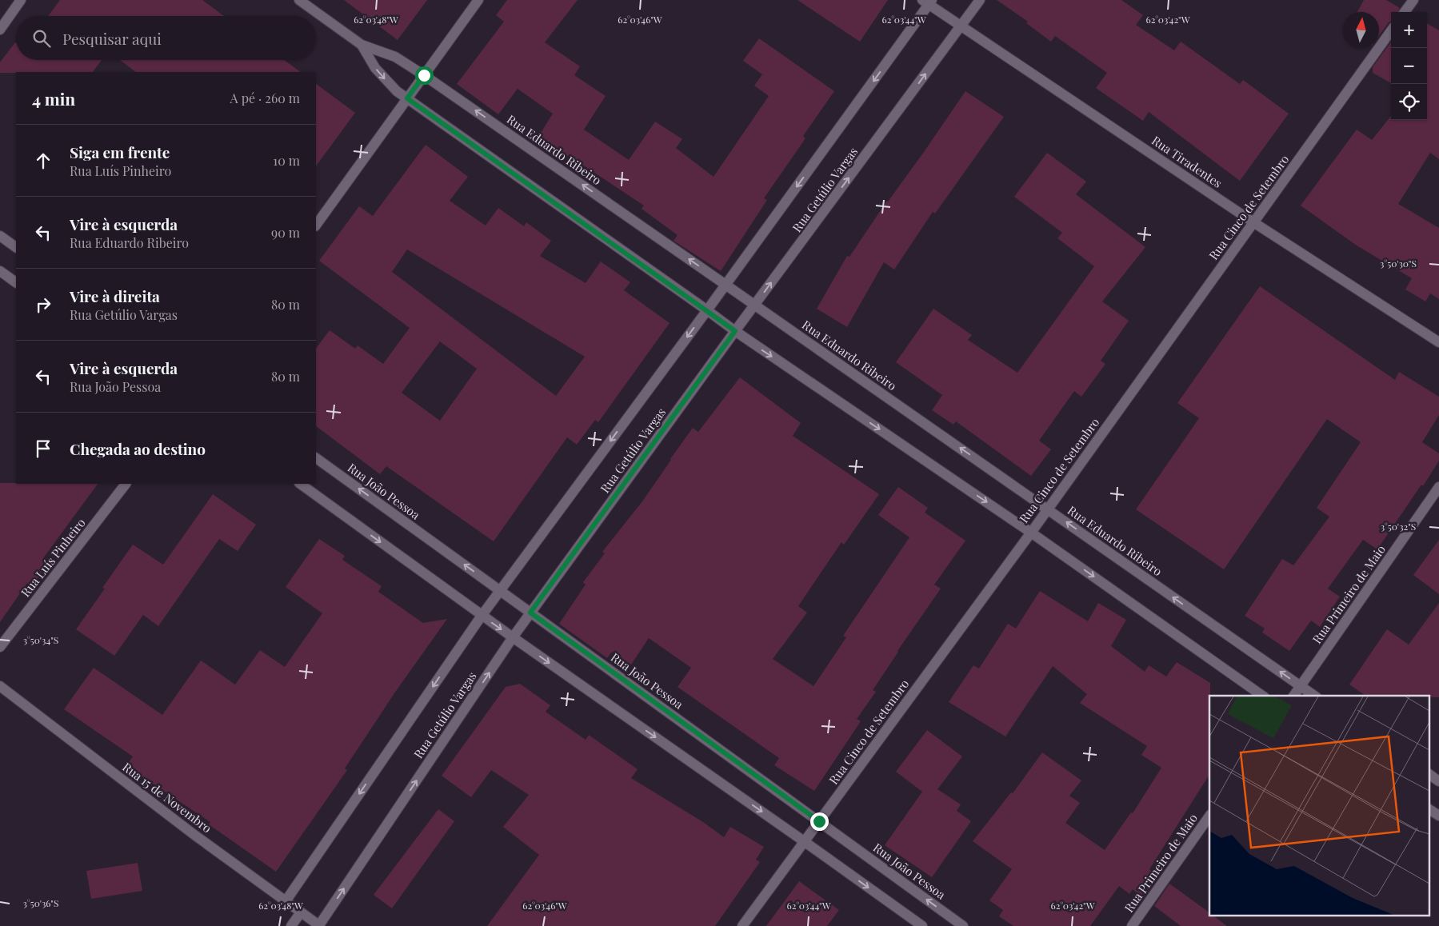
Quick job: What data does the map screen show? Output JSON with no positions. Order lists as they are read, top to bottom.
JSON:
{
  "streets": {
    "street": [
      "Rua Eduardo Ribeiro",
      "Rua Tiradentes",
      "Rua Getúlio Vargas",
      "Rua Cinco de Setembro",
      "Rua João Pessoa",
      "Rua Luís Pinheiro",
      "Rua Primeiro de Maio",
      "Rua 15 de Novembro"
    ]
  },
  "crossings": [
    ["Rua Eduardo Ribeiro", "Rua Getúlio Vargas"],
    ["Rua Eduardo Ribeiro", "Rua Cinco de Setembro"],
    ["Rua Eduardo Ribeiro", "Rua Primeiro de Maio"],
    ["Rua Tiradentes", "Rua Getúlio Vargas"],
    ["Rua Tiradentes", "Rua Cinco de Setembro"],
    ["Rua Getúlio Vargas", "Rua João Pessoa"],
    ["Rua Getúlio Vargas", "Rua 15 de Novembro"],
    ["Rua Cinco de Setembro", "Rua João Pessoa"]
  ],
  "north": "top",
  "page": {
    "map_buttons": ["+", "−"],
    "search": "Pesquisar aqui",
    "heading": ["4 min", "A pé · 260 m"],
    "list": [
      ["Siga em frente", "Rua Luís Pinheiro", "10 m"],
      ["Vire à esquerda", "Rua Eduardo Ribeiro", "90 m"],
      ["Vire à direita", "Rua Getúlio Vargas", "80 m"],
      ["Vire à esquerda", "Rua João Pessoa", "80 m"],
      "Chegada ao destino"
    ]
  },
  "coordinates": [
    "62°03'48\"W",
    "62°03'46\"W",
    "62°03'44\"W",
    "62°03'42\"W",
    "3°50'30\"S",
    "3°50'32\"S",
    "3°50'34\"S",
    "3°50'36\"S"
  ]
}
